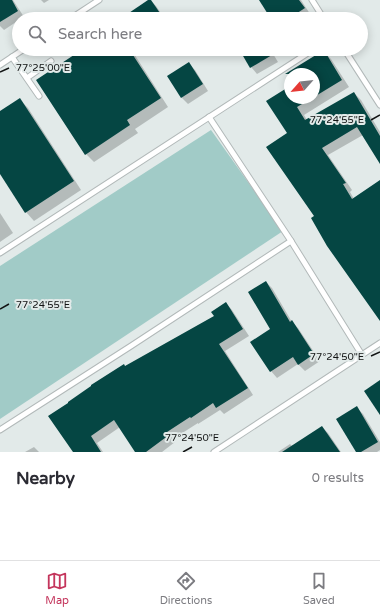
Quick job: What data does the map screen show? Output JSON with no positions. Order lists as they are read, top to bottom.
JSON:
{
  "north": "bottom left",
  "page": {
    "search": "Search here",
    "heading": ["Nearby", "0 results"],
    "nav": ["Map", "Directions", "Saved"]
  },
  "coordinates": ["77°25'00\"E", "77°24'55\"E", "77°24'50\"E"]
}
